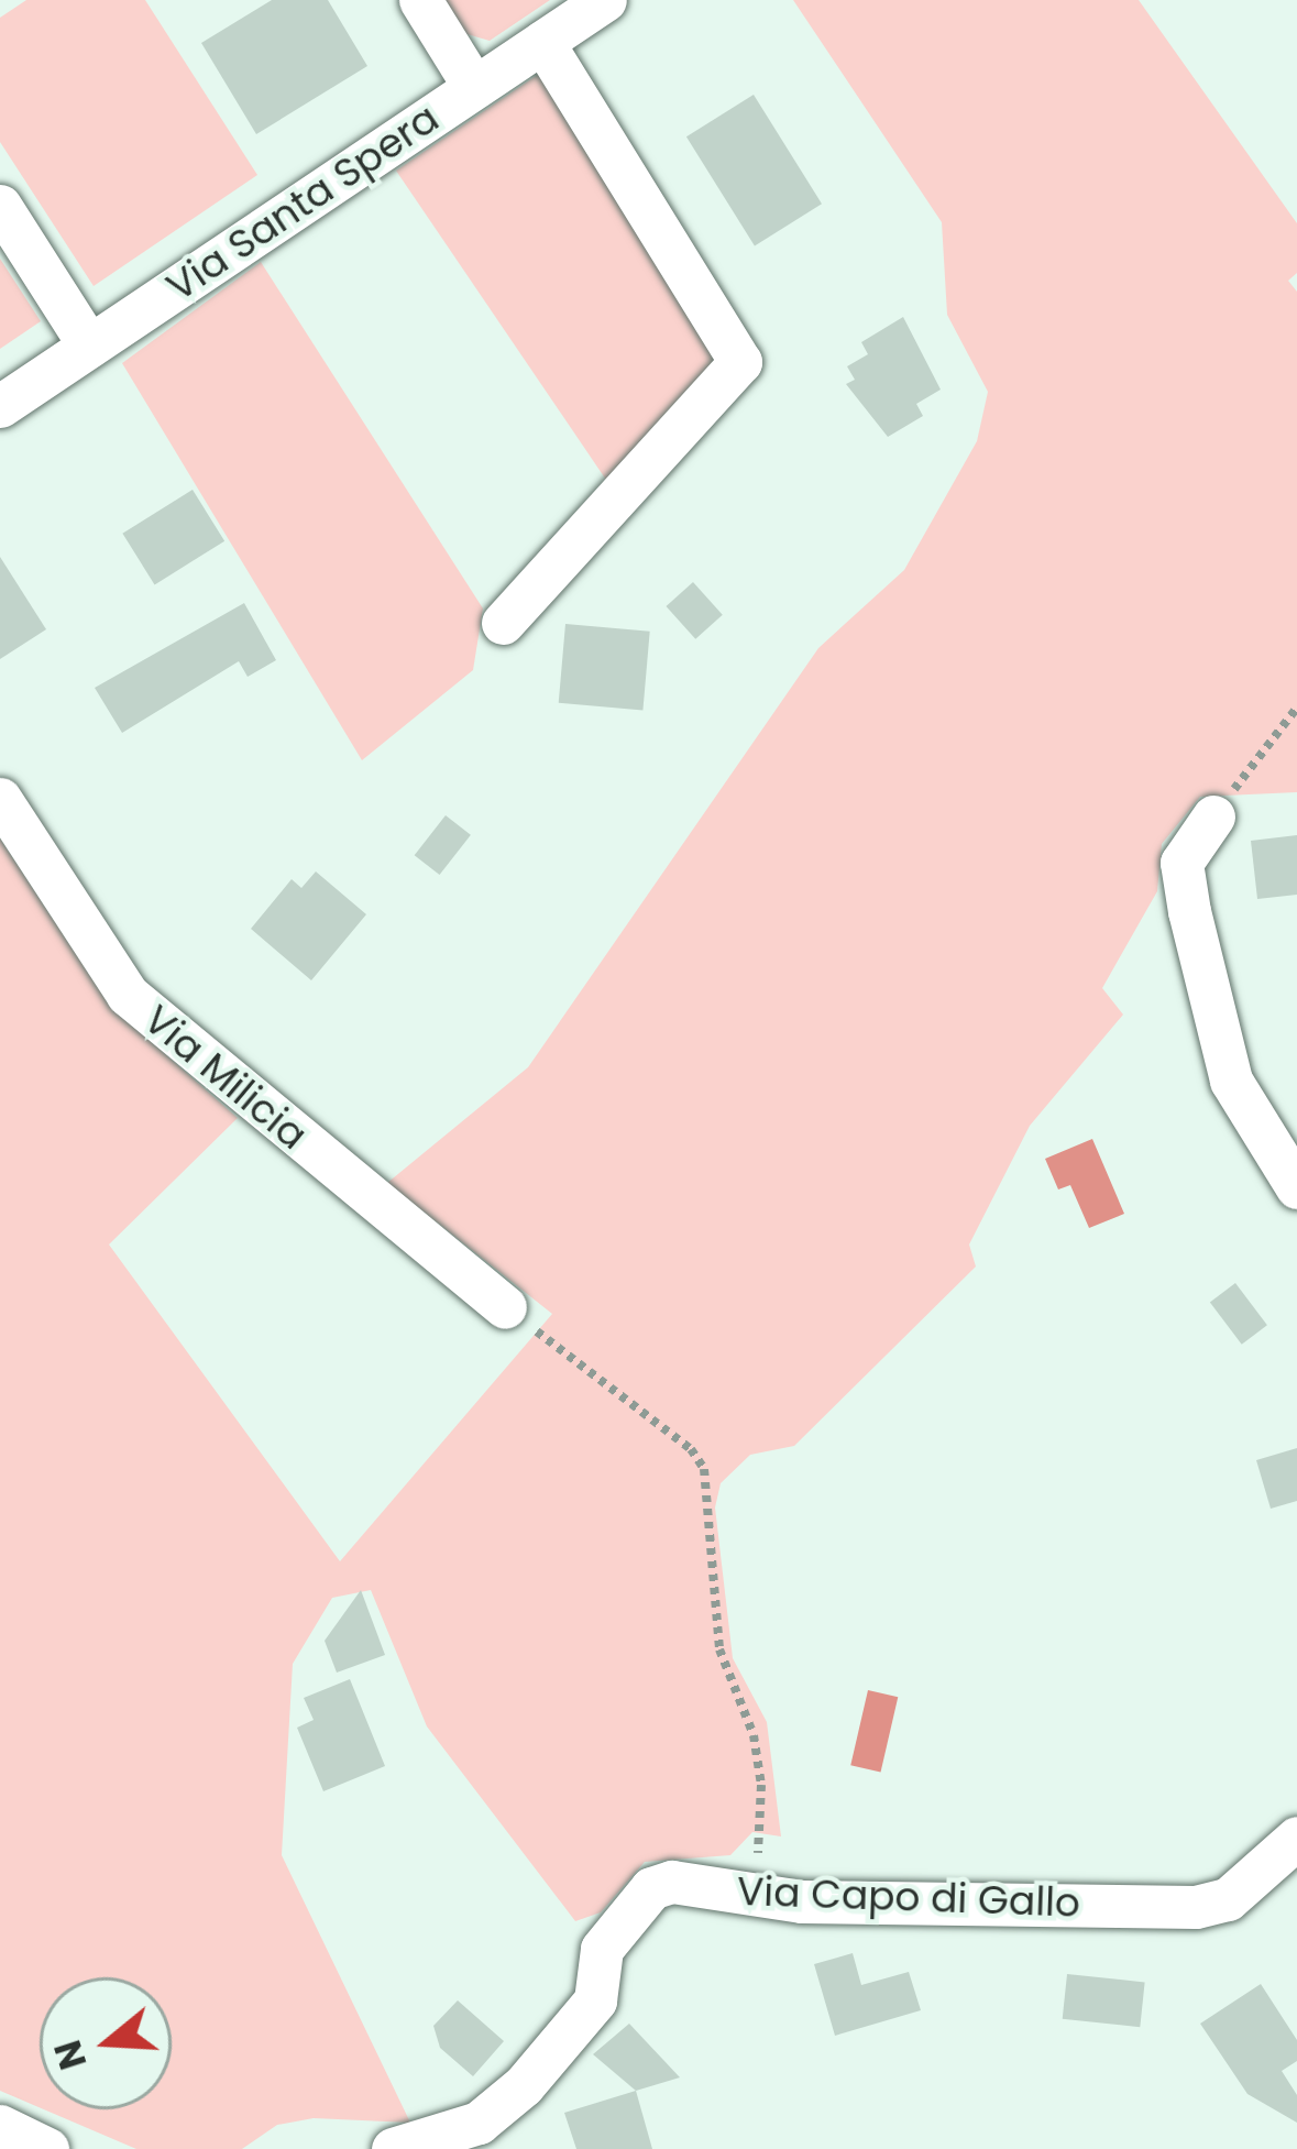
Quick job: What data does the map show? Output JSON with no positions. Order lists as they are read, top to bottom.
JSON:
{
  "streets": {
    "street": ["Via Santa Spera", "Via Milicia", "Via Capo di Gallo"]
  },
  "north": "left"
}
